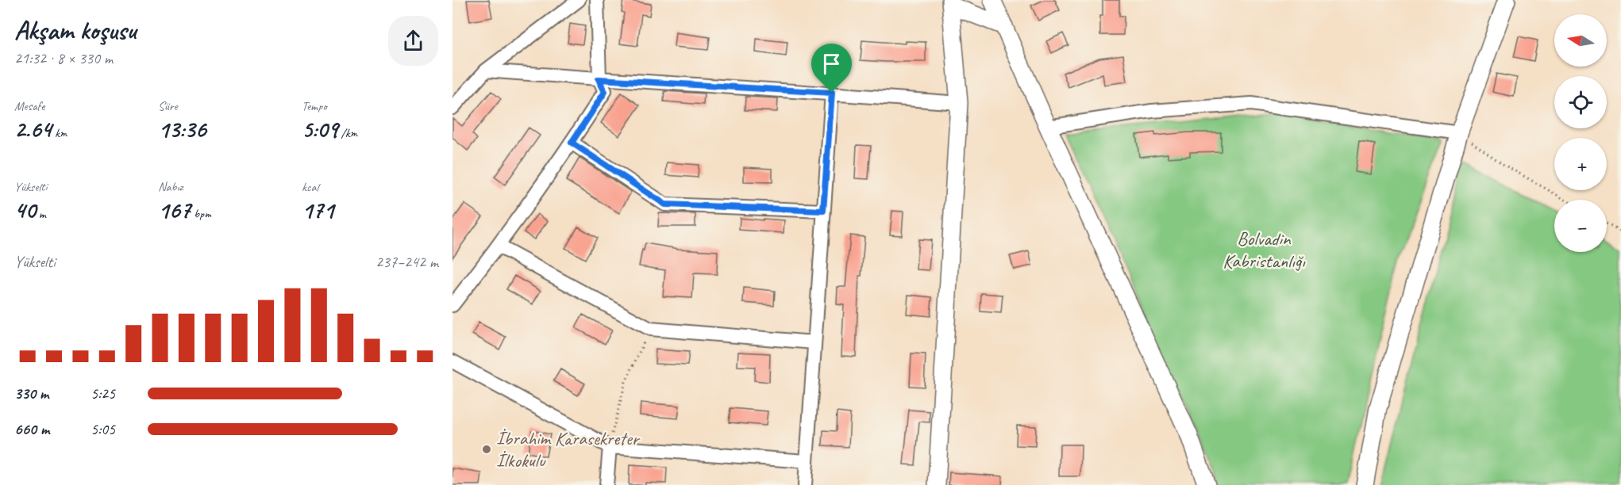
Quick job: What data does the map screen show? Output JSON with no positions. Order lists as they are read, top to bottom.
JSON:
{
  "parks": ["Bolvadin Kabristanlığı"],
  "places": ["İbrahim Karasekreter İlkokulu"],
  "north": "left",
  "page": {
    "heading": ["Akşam koşusu", "21:32 · 8 × 330 m"],
    "map_buttons": ["+", "−"],
    "stats": [
      ["Mesafe", "2.64 km"],
      ["Süre", "13:36"],
      ["Tempo", "5:09 /km"],
      ["Yükselti", "40 m"],
      ["Nabız", "167 bpm"],
      ["kcal", "171"]
    ],
    "chart": ["Yükselti", "237–242 m"],
    "list": [
      {
        "name": "330 m",
        "note": "5:25"
      },
      {
        "name": "660 m",
        "note": "5:05"
      }
    ]
  }
}
